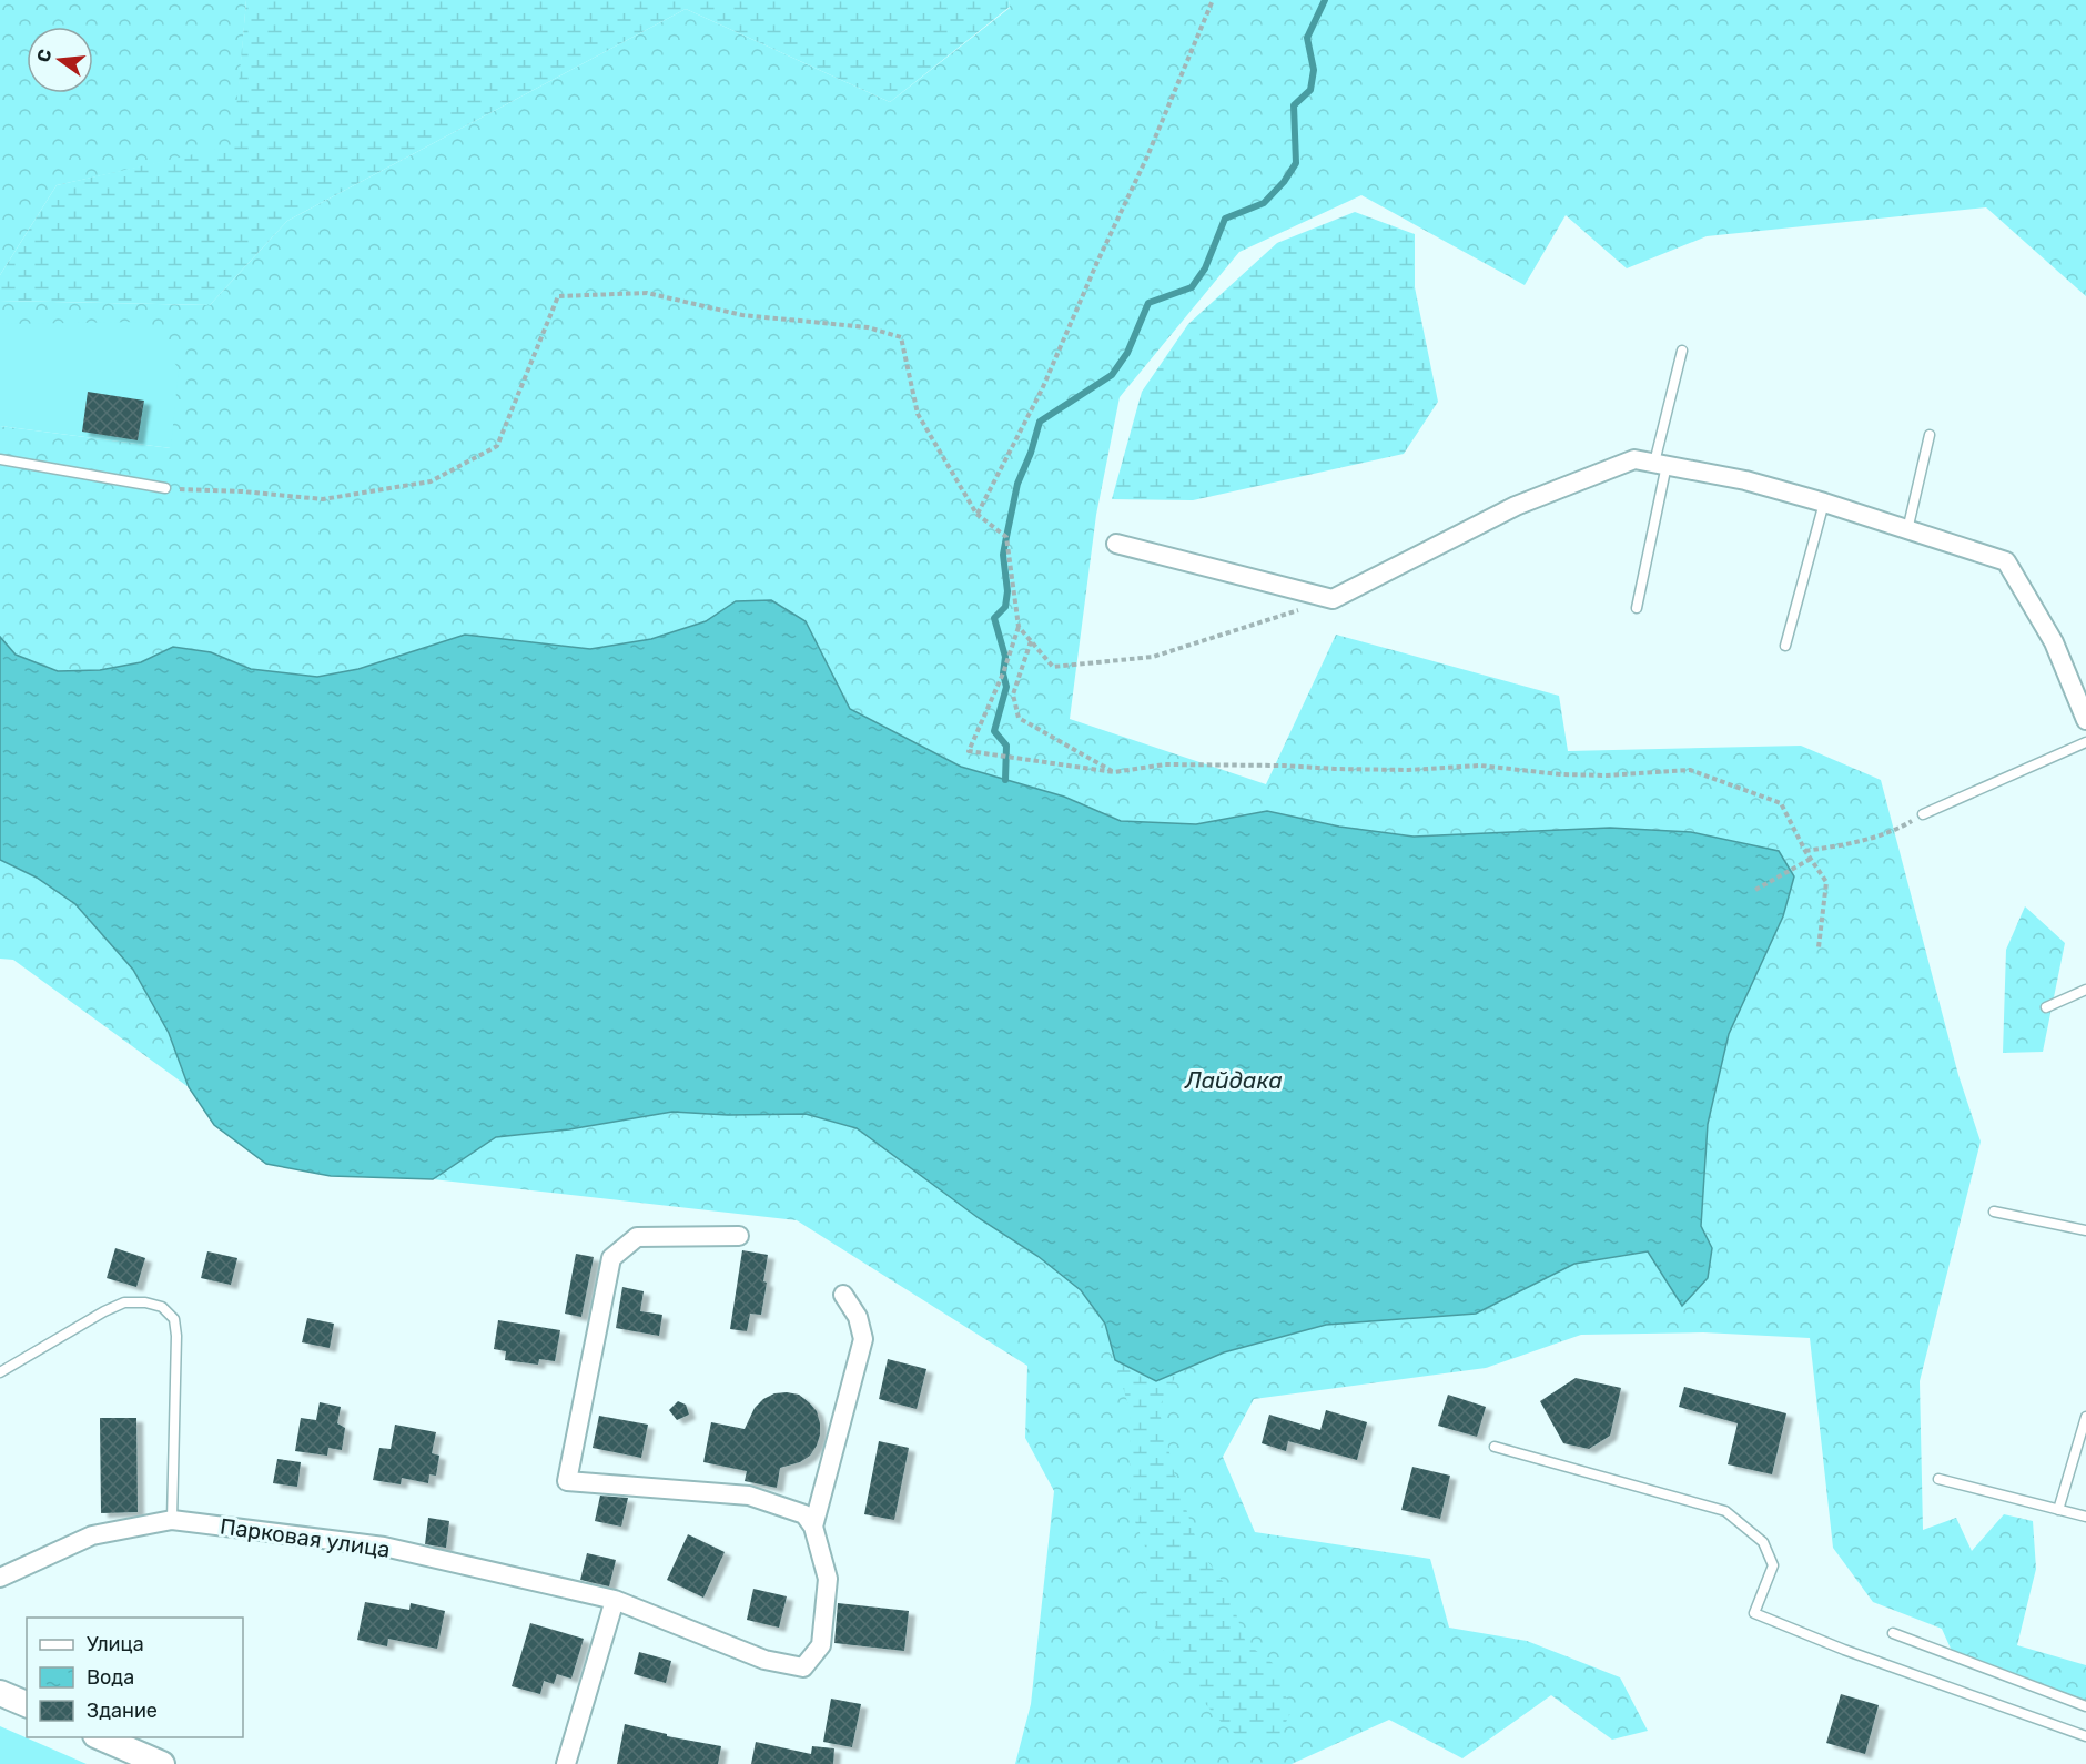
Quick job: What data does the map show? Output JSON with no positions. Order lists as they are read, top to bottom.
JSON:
{
  "streets": {
    "street": ["Парковая улица"]
  },
  "water": ["Лайдака"],
  "legend": ["Улица", "Вода", "Здание"],
  "north": "left"
}
